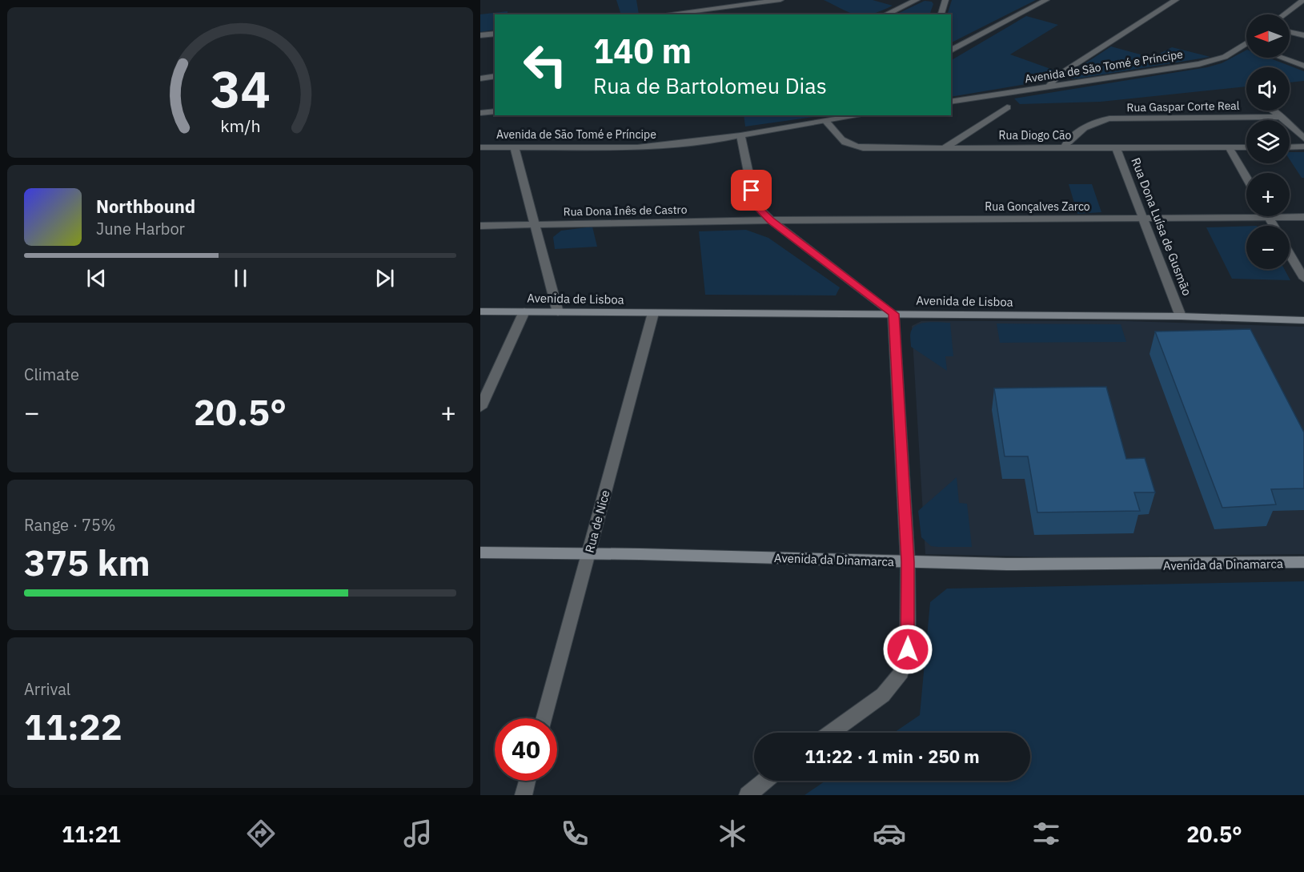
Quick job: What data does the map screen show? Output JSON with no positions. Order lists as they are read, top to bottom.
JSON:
{
  "streets": {
    "main road": ["Avenida de Lisboa", "Avenida da Dinamarca"],
    "street": [
      "Avenida de São Tomé e Príncipe",
      "Rua Gaspar Corte Real",
      "Rua Diogo Cão",
      "Rua Gonçalves Zarco",
      "Rua Dona Inês de Castro",
      "Rua Dona Luísa de Gusmão",
      "Rua de Nice"
    ]
  },
  "crossings": [
    ["Avenida de São Tomé e Príncipe", "Rua Diogo Cão"],
    ["Rua Gaspar Corte Real", "Rua Diogo Cão"],
    ["Rua Diogo Cão", "Rua Dona Luísa de Gusmão"],
    ["Rua Gonçalves Zarco", "Rua Dona Inês de Castro"],
    ["Rua Gonçalves Zarco", "Rua Dona Luísa de Gusmão"],
    ["Rua Dona Luísa de Gusmão", "Avenida de Lisboa"],
    ["Avenida de Lisboa", "Rua de Nice"],
    ["Rua de Nice", "Avenida da Dinamarca"]
  ],
  "north": "left",
  "page": {
    "map_buttons": ["+", "−"],
    "turn": ["140 m", "Rua de Bartolomeu Dias"],
    "song": ["Northbound", "June Harbor"],
    "tile": [
      "Climate",
      ["Range · 75%", "375 km"],
      ["Arrival", "11:22"]
    ],
    "heat": ["−", "20.5°", "+"],
    "limit": "40",
    "trip": "11:22 · 1 min · 250 m",
    "tabs": ["11:21", "20.5°"],
    "gauge": ["34", "km/h"]
  }
}
